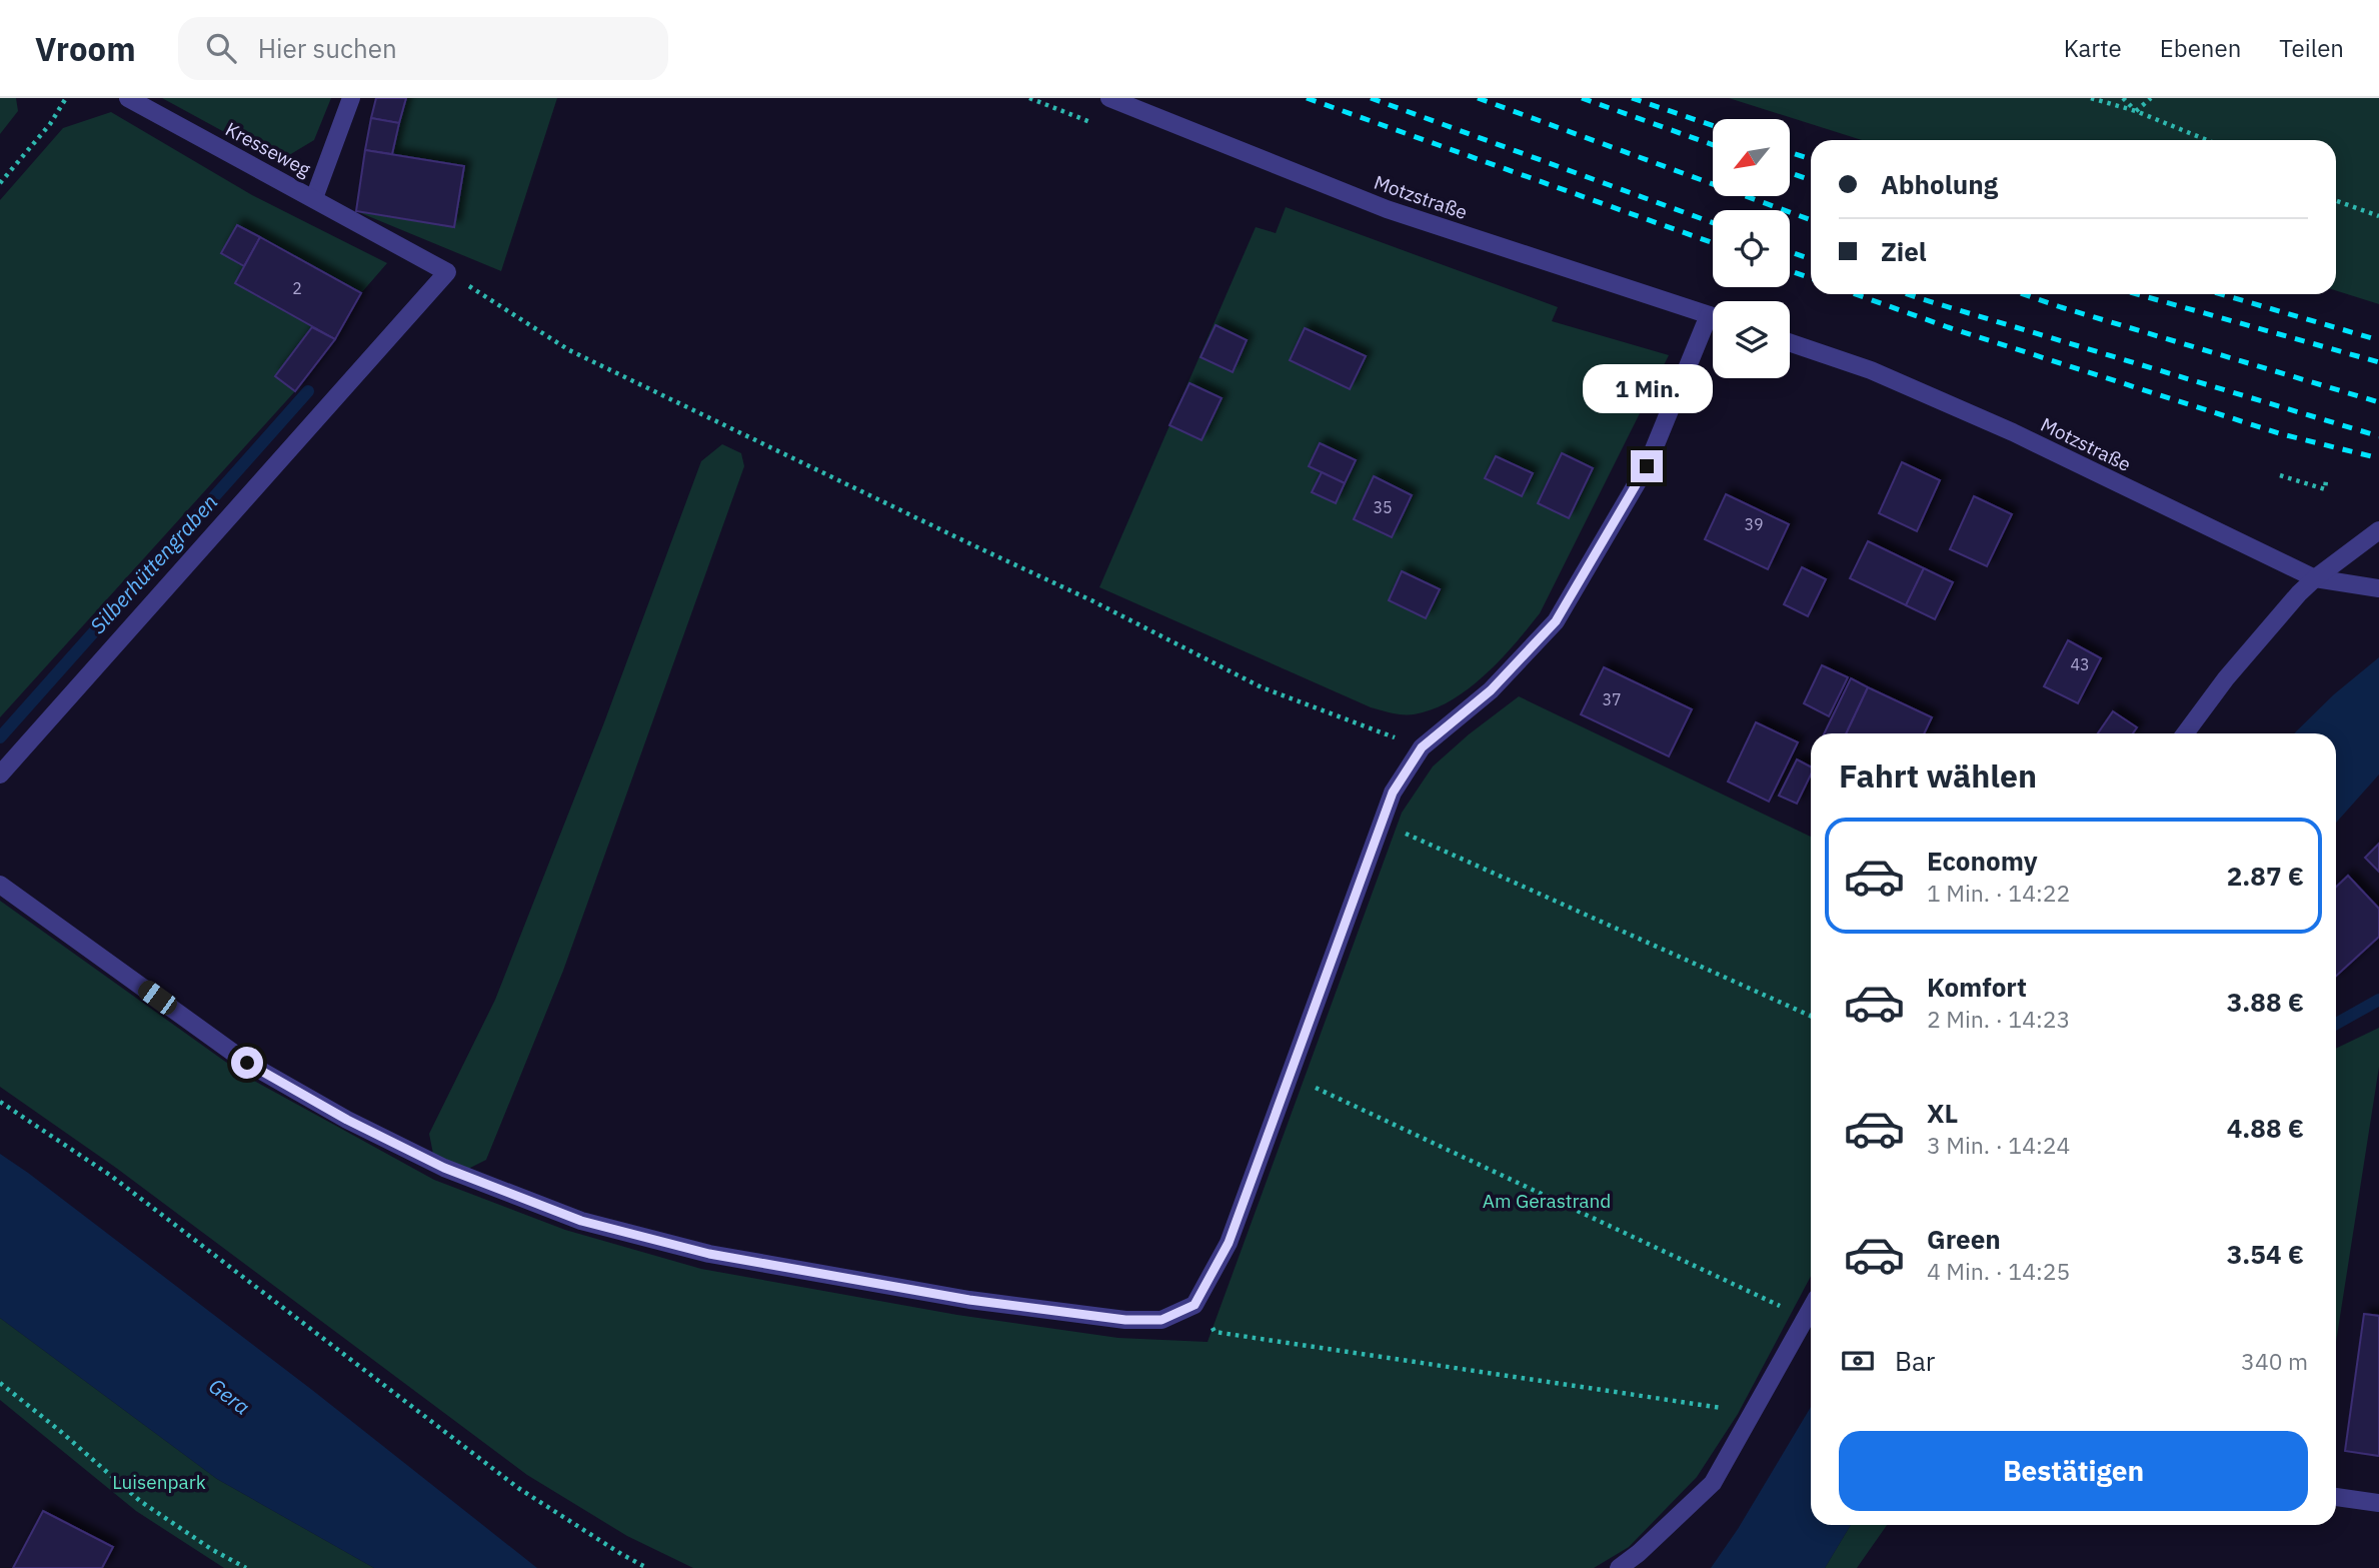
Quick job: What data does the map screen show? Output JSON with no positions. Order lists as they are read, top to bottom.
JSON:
{
  "streets": {
    "street": ["Kresseweg", "Motzstraße"]
  },
  "water": ["Silberhüttengraben", "Gera"],
  "parks": ["Am Gerastrand", "Luisenpark"],
  "house_numbers": [
    "2",
    "35",
    "39",
    "43",
    "37"
  ],
  "north": "bottom left",
  "page": {
    "header": "Vroom",
    "search": "Hier suchen",
    "nav": ["Karte", "Ebenen", "Teilen"],
    "banner": ["Abholung", "Ziel"],
    "bubble": "1 Min.",
    "heading": "Fahrt wählen",
    "list": [
      {
        "name": "Economy",
        "note": "1 Min. · 14:22",
        "value": "2.87 €"
      },
      {
        "name": "Komfort",
        "note": "2 Min. · 14:23",
        "value": "3.88 €"
      },
      {
        "name": "XL",
        "note": "3 Min. · 14:24",
        "value": "4.88 €"
      },
      {
        "name": "Green",
        "note": "4 Min. · 14:25",
        "value": "3.54 €"
      }
    ],
    "pay": ["Bar", "340 m"],
    "buttons": "Bestätigen"
  }
}
